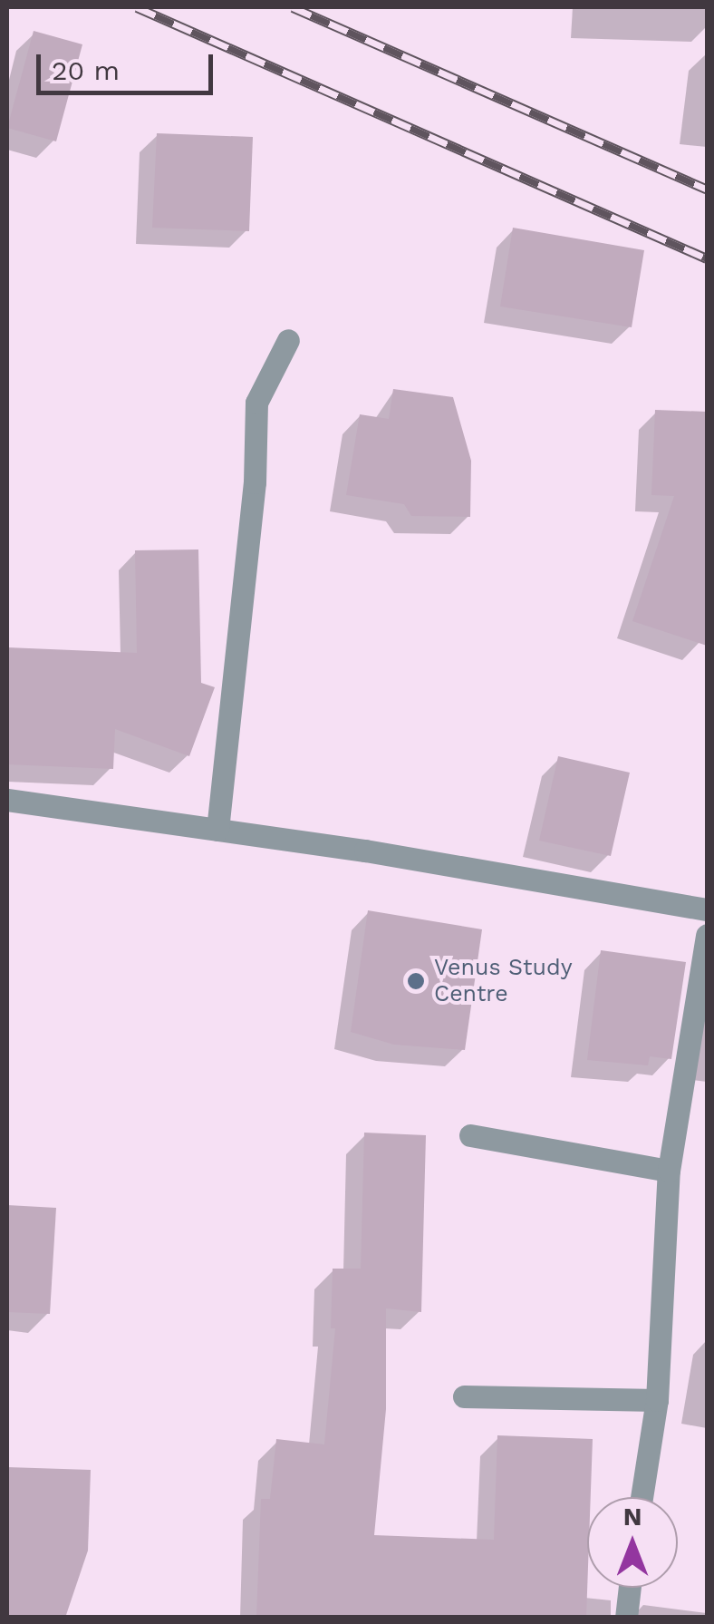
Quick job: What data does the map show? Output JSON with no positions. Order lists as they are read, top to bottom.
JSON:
{
  "places": ["Venus Study Centre"],
  "scale_bar": "20 m",
  "north": "top"
}
